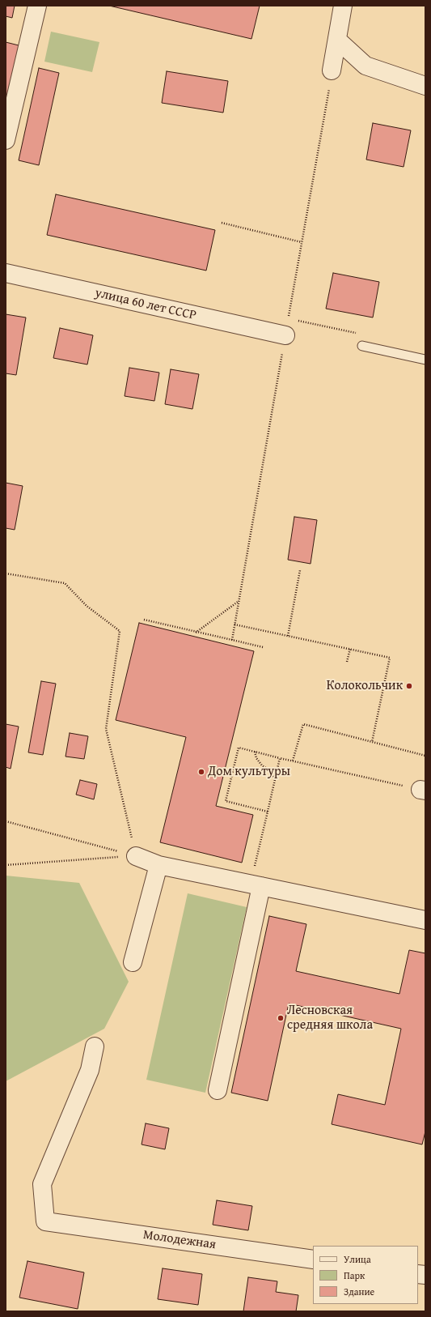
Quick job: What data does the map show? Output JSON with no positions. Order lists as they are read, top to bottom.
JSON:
{
  "streets": {
    "street": ["улица 60 лет СССР", "Молодежная"]
  },
  "places": ["Колокольчик", "Дом культуры", "Лесновская средняя школа"],
  "legend": ["Улица", "Парк", "Здание"]
}
